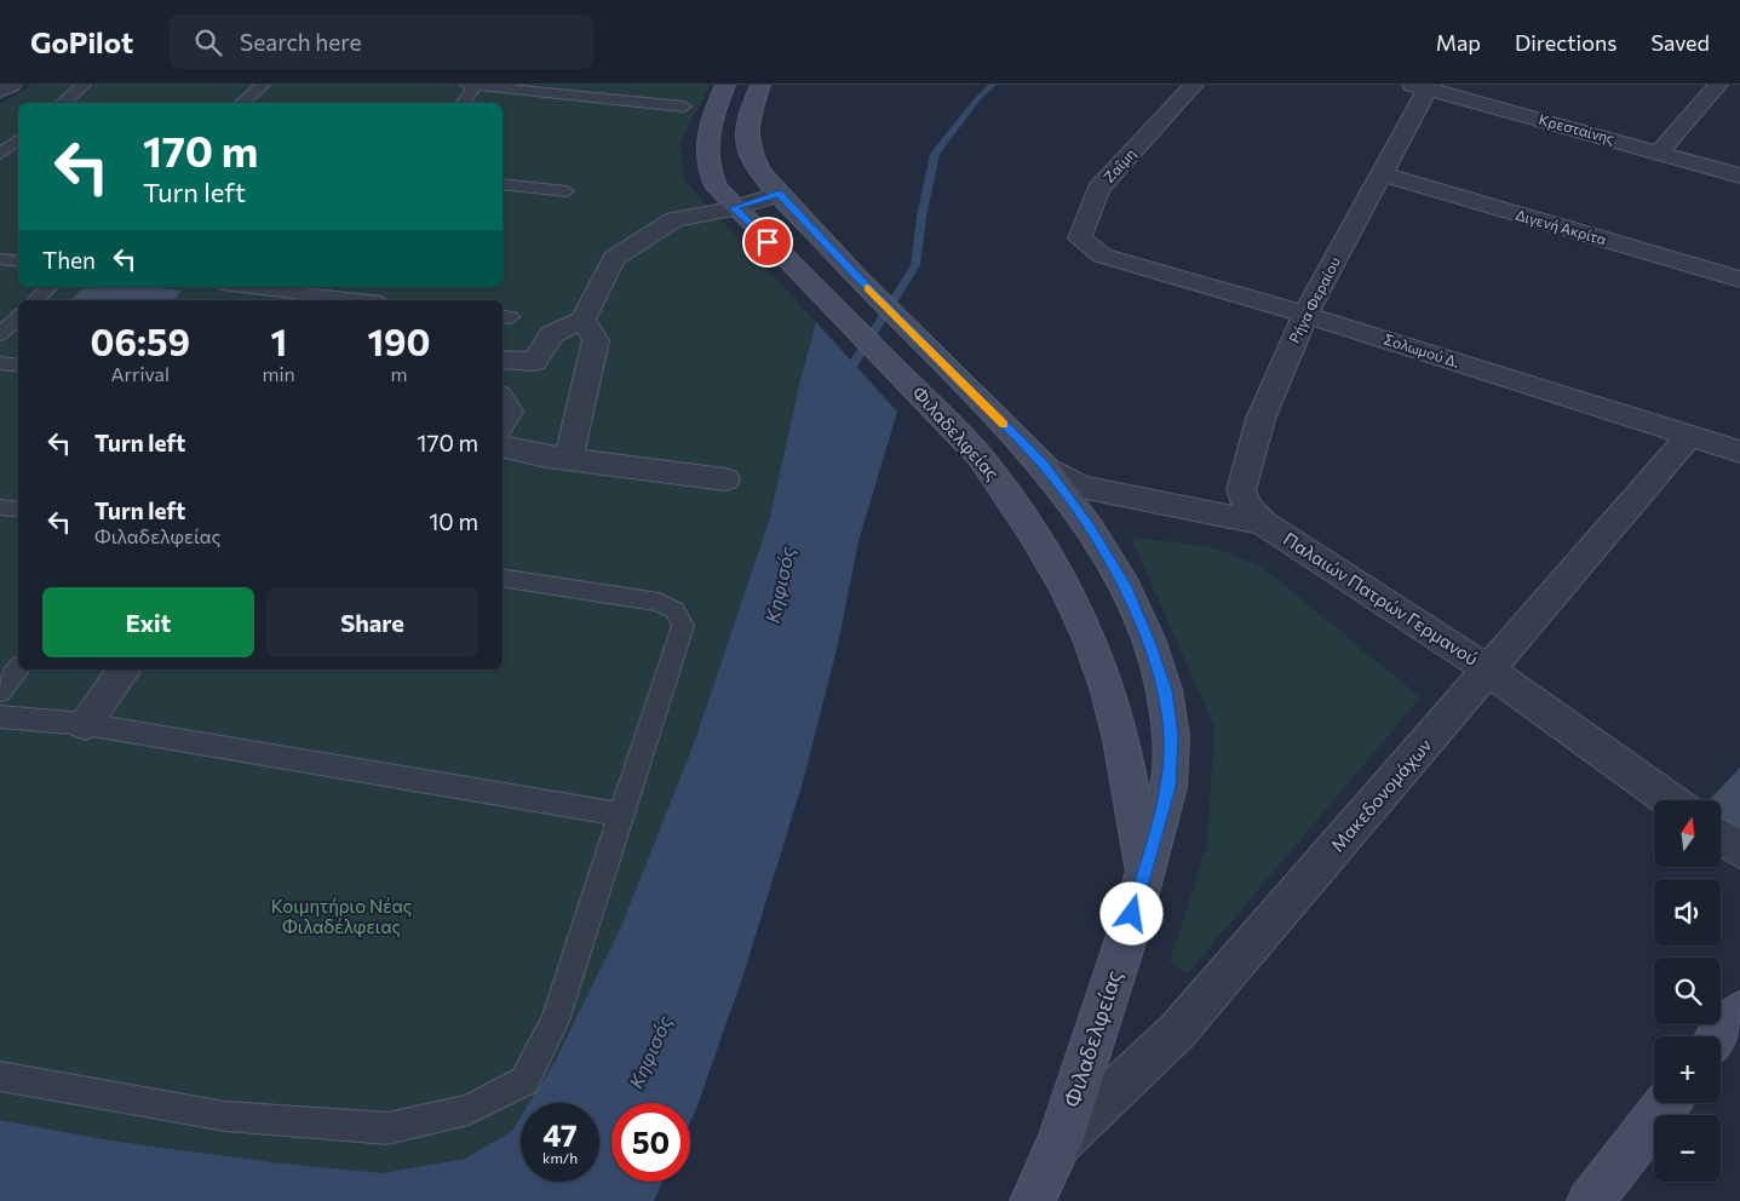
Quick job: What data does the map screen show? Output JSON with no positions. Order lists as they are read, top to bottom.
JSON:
{
  "streets": {
    "main road": ["Φιλαδελφείας"],
    "street": [
      "Κρεσταίνης",
      "Ζαΐμη",
      "Διγενή Ακρίτα",
      "Ρήγα Φεραίου",
      "Σολωμού Δ.",
      "Παλαιών Πατρών Γερμανού",
      "Μακεδονομάχων"
    ]
  },
  "crossings": [
    ["Κρεσταίνης", "Ρήγα Φεραίου"],
    ["Ζαΐμη", "Σολωμού Δ."],
    ["Διγενή Ακρίτα", "Ρήγα Φεραίου"],
    ["Ρήγα Φεραίου", "Σολωμού Δ."],
    ["Ρήγα Φεραίου", "Παλαιών Πατρών Γερμανού"],
    ["Σολωμού Δ.", "Μακεδονομάχων"],
    ["Φιλαδελφείας", "Παλαιών Πατρών Γερμανού"],
    ["Φιλαδελφείας", "Μακεδονομάχων"],
    ["Παλαιών Πατρών Γερμανού", "Μακεδονομάχων"]
  ],
  "water": ["Κηφισός"],
  "parks": ["Κοιμητήριο Νέας Φιλαδέλφειας"],
  "north": "top",
  "page": {
    "header": "GoPilot",
    "search": "Search here",
    "nav": ["Map", "Directions", "Saved"],
    "turn": ["170 m", "Turn left"],
    "then": "Then",
    "eta": [
      "06:59",
      "Arrival",
      "1",
      "min",
      "190",
      "m"
    ],
    "list": [
      {
        "name": "Turn left",
        "value": "170 m"
      },
      {
        "name": "Turn left",
        "note": "Φιλαδελφείας",
        "value": "10 m"
      }
    ],
    "buttons": ["Exit", "Share"],
    "map_buttons": ["+", "−"],
    "speed": "47 km/h",
    "limit": "50"
  }
}
